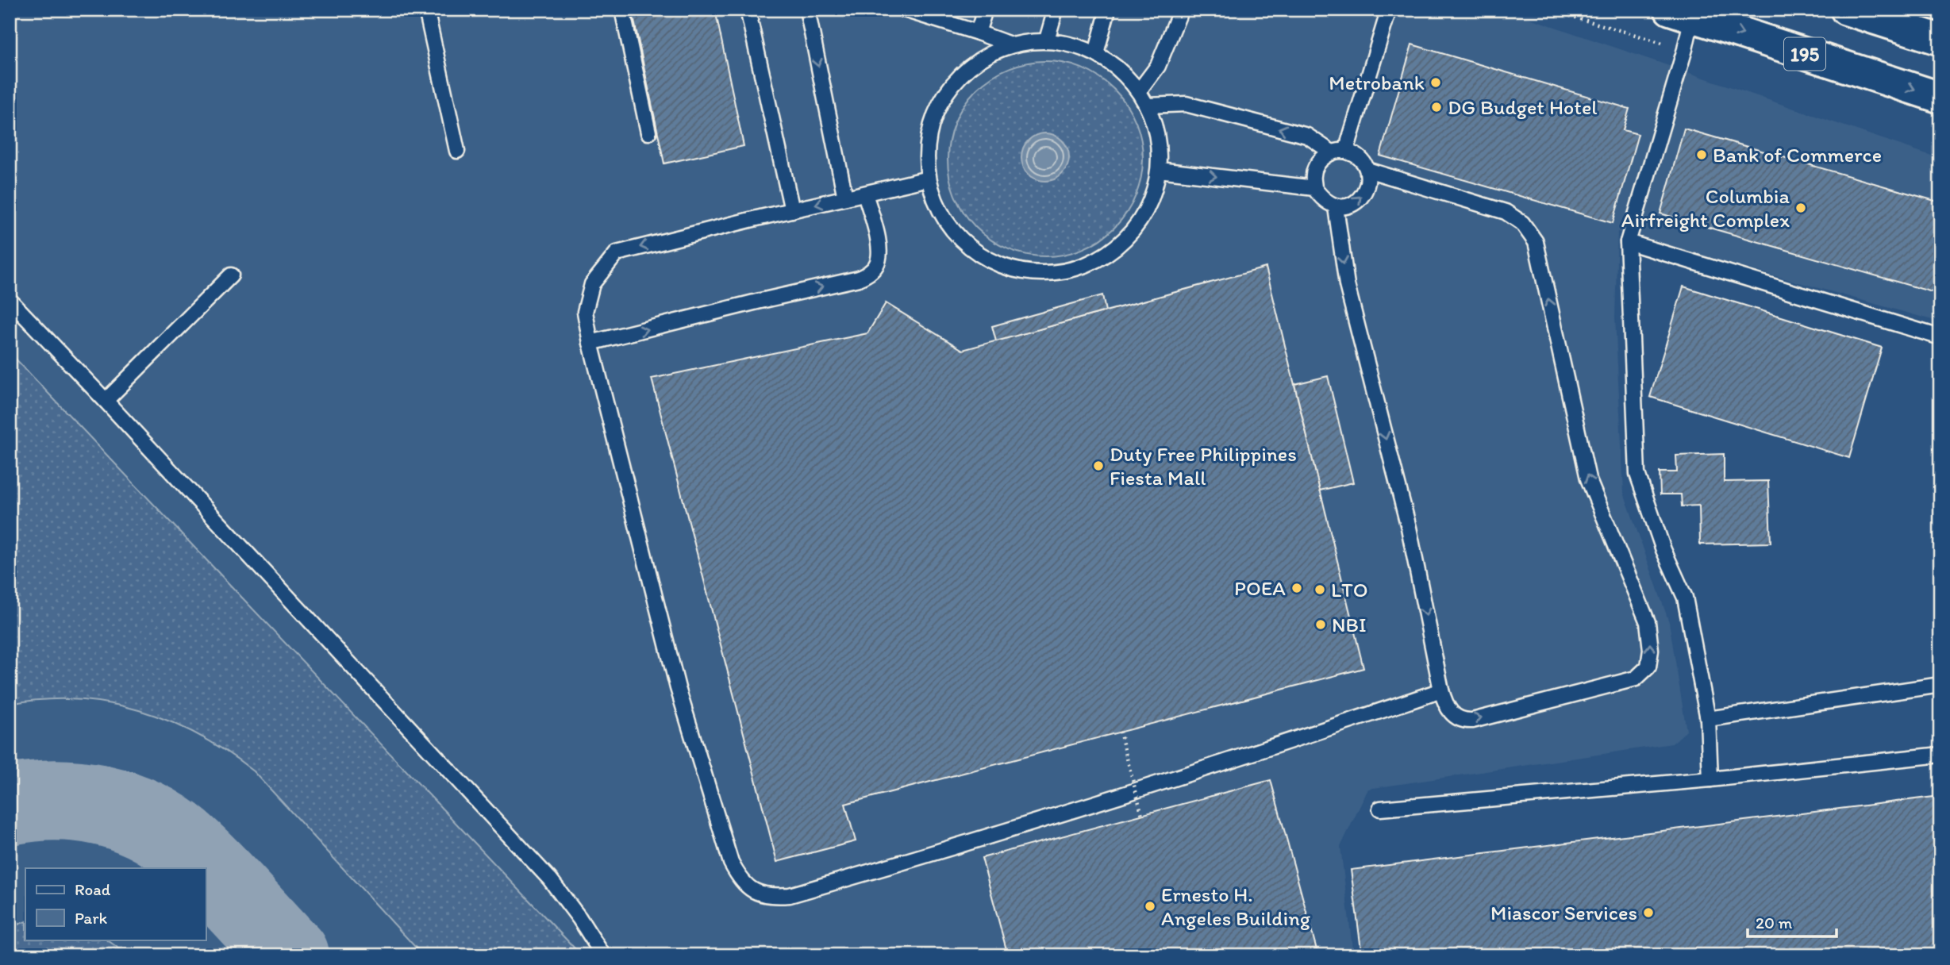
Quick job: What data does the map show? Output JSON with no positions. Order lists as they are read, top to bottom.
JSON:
{
  "streets": {
    "main road": ["195"]
  },
  "places": [
    "Metrobank",
    "DG Budget Hotel",
    "Bank of Commerce",
    "Columbia Airfreight Complex",
    "Duty Free Philippines Fiesta Mall",
    "POEA",
    "LTO",
    "NBI",
    "Ernesto H. Angeles Building",
    "Miascor Services"
  ],
  "legend": ["Road", "Park"],
  "scale_bar": "20 m"
}
